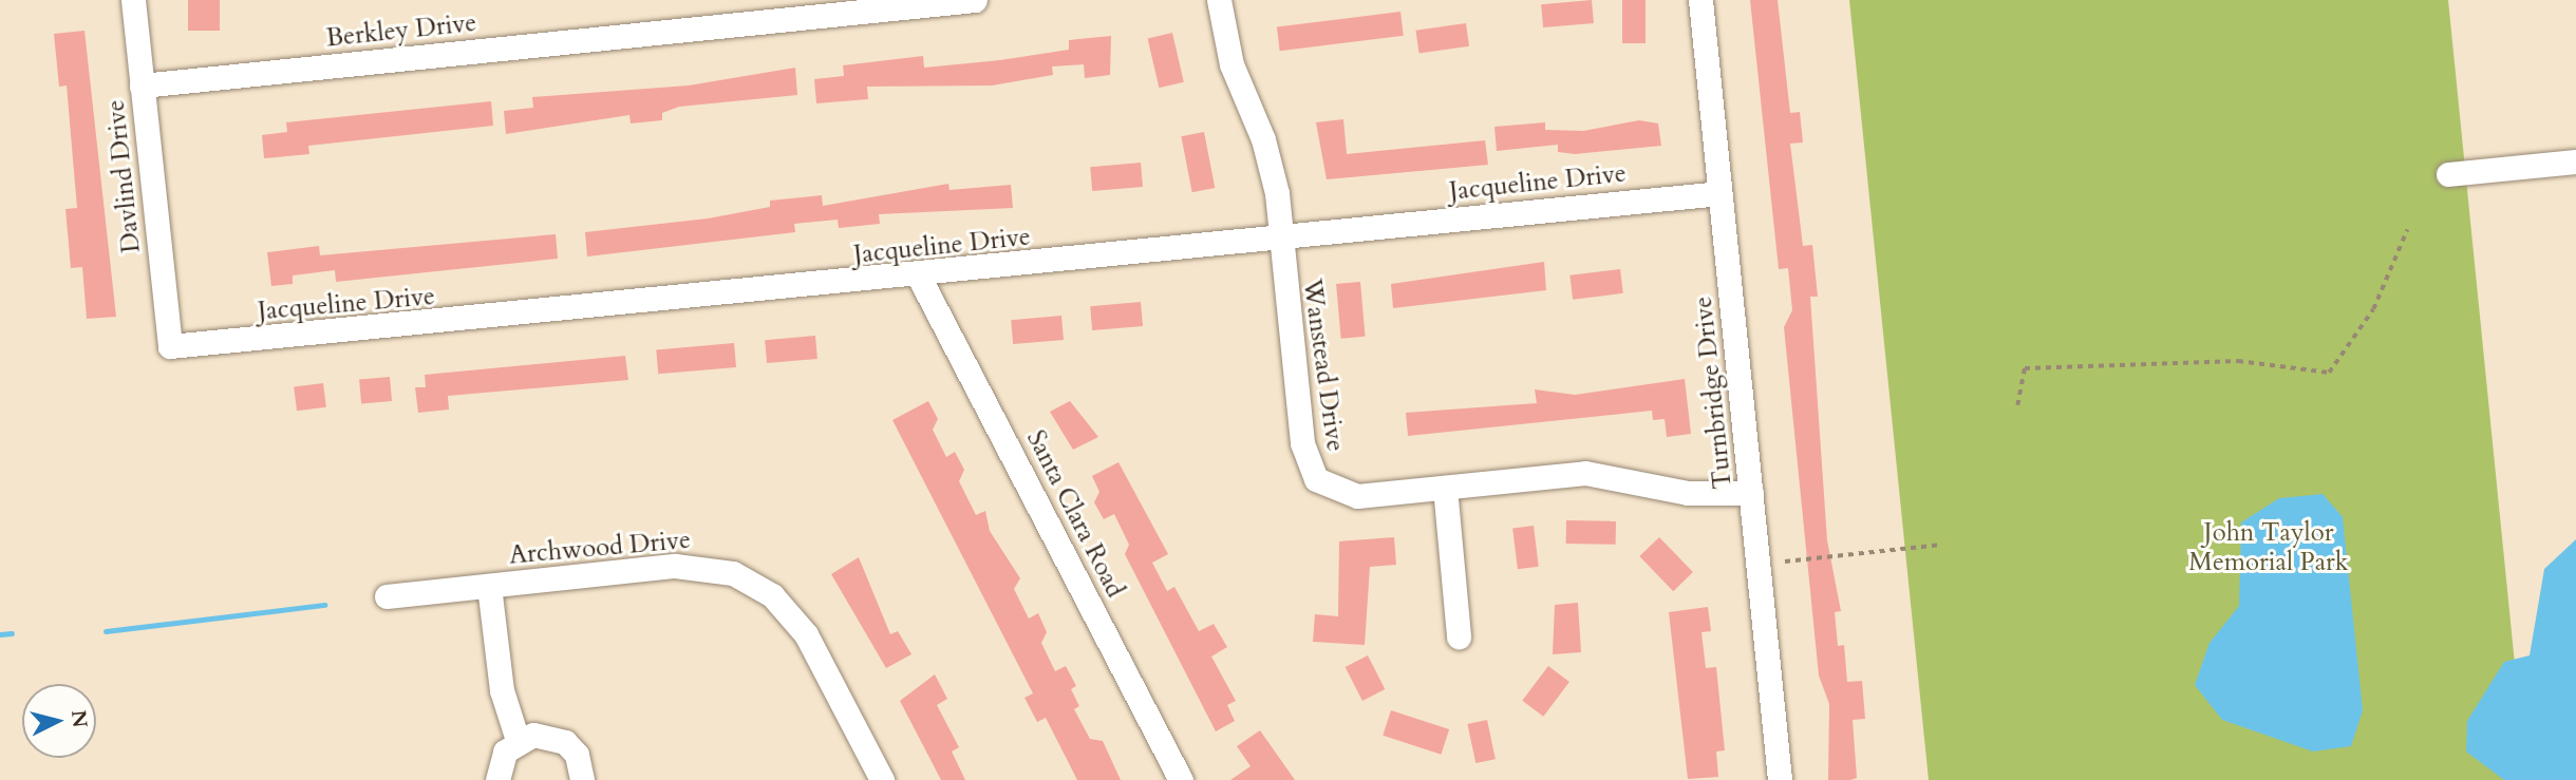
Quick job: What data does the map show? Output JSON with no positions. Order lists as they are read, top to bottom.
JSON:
{
  "streets": {
    "street": [
      "Berkley Drive",
      "Davlind Drive",
      "Jacqueline Drive",
      "Wanstead Drive",
      "Turnbridge Drive",
      "Santa Clara Road",
      "Archwood Drive"
    ]
  },
  "crossings": [
    ["Berkley Drive", "Davlind Drive"],
    ["Davlind Drive", "Jacqueline Drive"],
    ["Jacqueline Drive", "Wanstead Drive"],
    ["Jacqueline Drive", "Turnbridge Drive"],
    ["Jacqueline Drive", "Santa Clara Road"],
    ["Wanstead Drive", "Turnbridge Drive"]
  ],
  "parks": ["John Taylor Memorial Park"],
  "north": "right"
}
